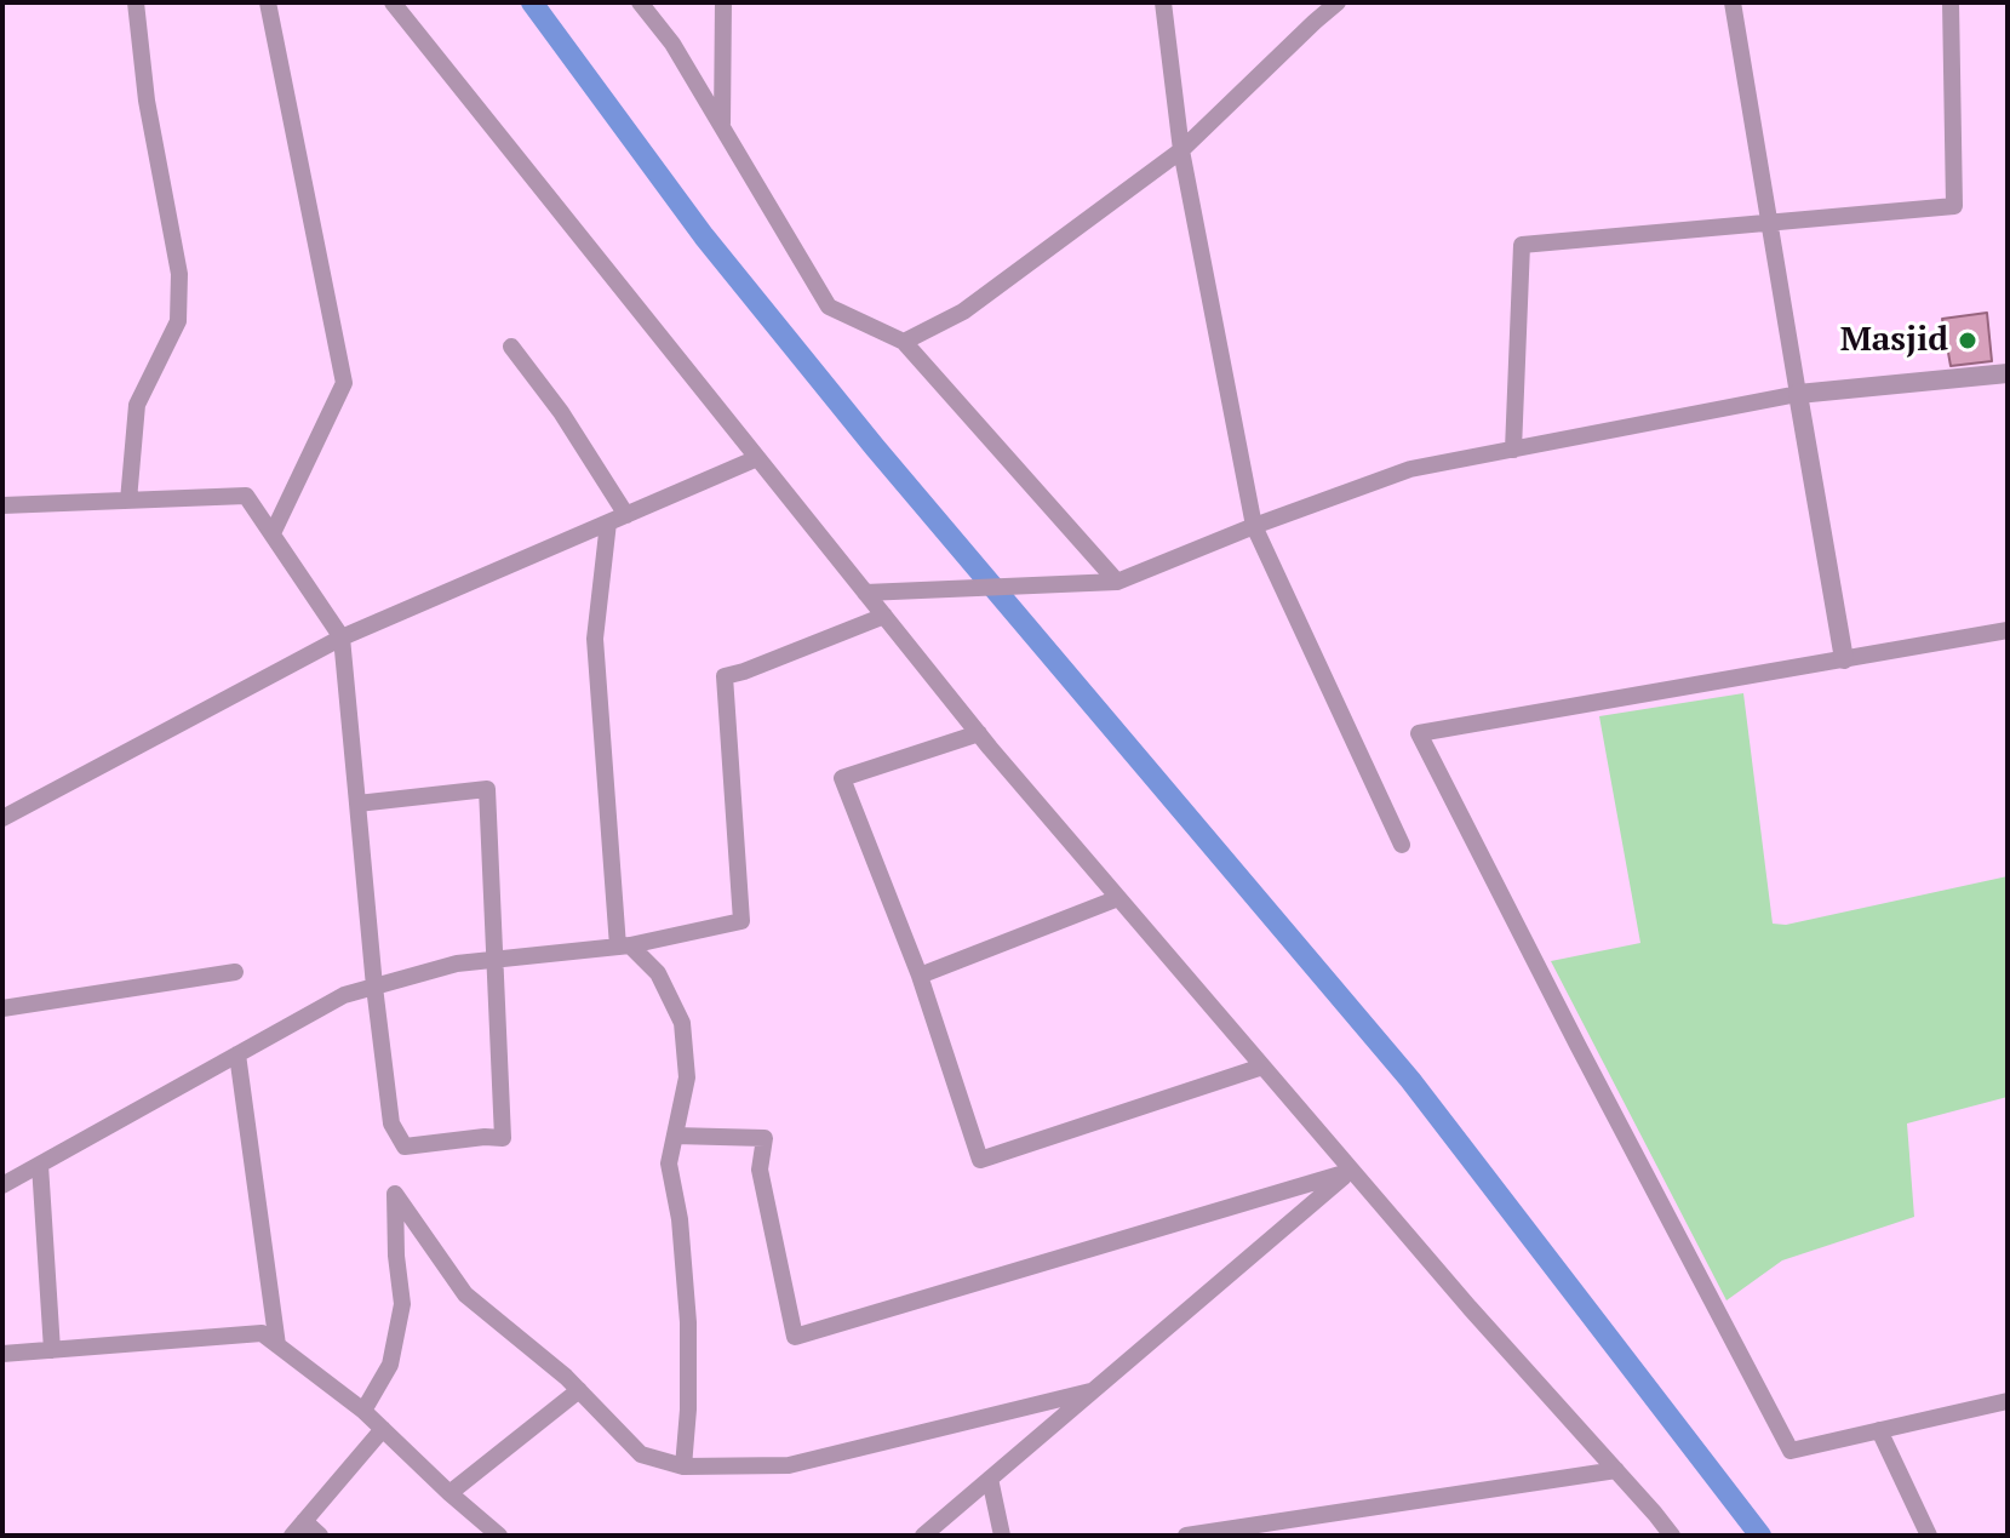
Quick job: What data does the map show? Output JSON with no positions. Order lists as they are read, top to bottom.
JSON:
{
  "places": ["Masjid"]
}
